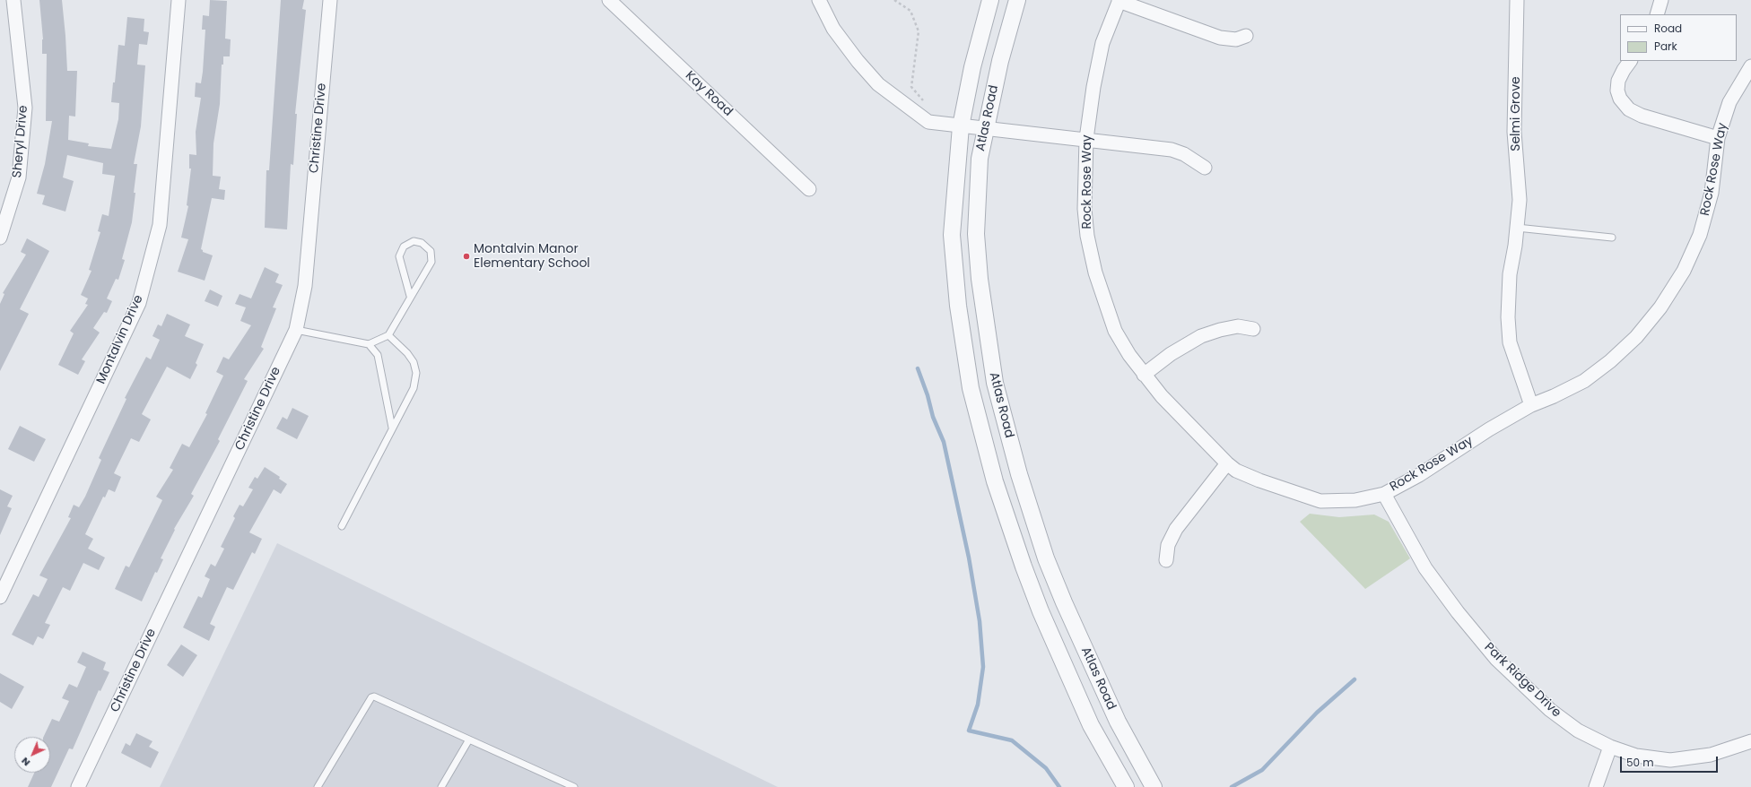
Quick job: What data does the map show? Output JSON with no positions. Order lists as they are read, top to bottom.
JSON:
{
  "streets": {
    "street": [
      "Kay Road",
      "Selmi Grove",
      "Atlas Road",
      "Christine Drive",
      "Sheryl Drive",
      "Rock Rose Way",
      "Montalvin Drive",
      "Park Ridge Drive"
    ]
  },
  "crossings": [
    ["Selmi Grove", "Rock Rose Way"],
    ["Rock Rose Way", "Park Ridge Drive"]
  ],
  "places": ["Montalvin Manor Elementary School"],
  "legend": ["Road", "Park"],
  "scale_bar": "50 m",
  "north": "bottom left"
}
